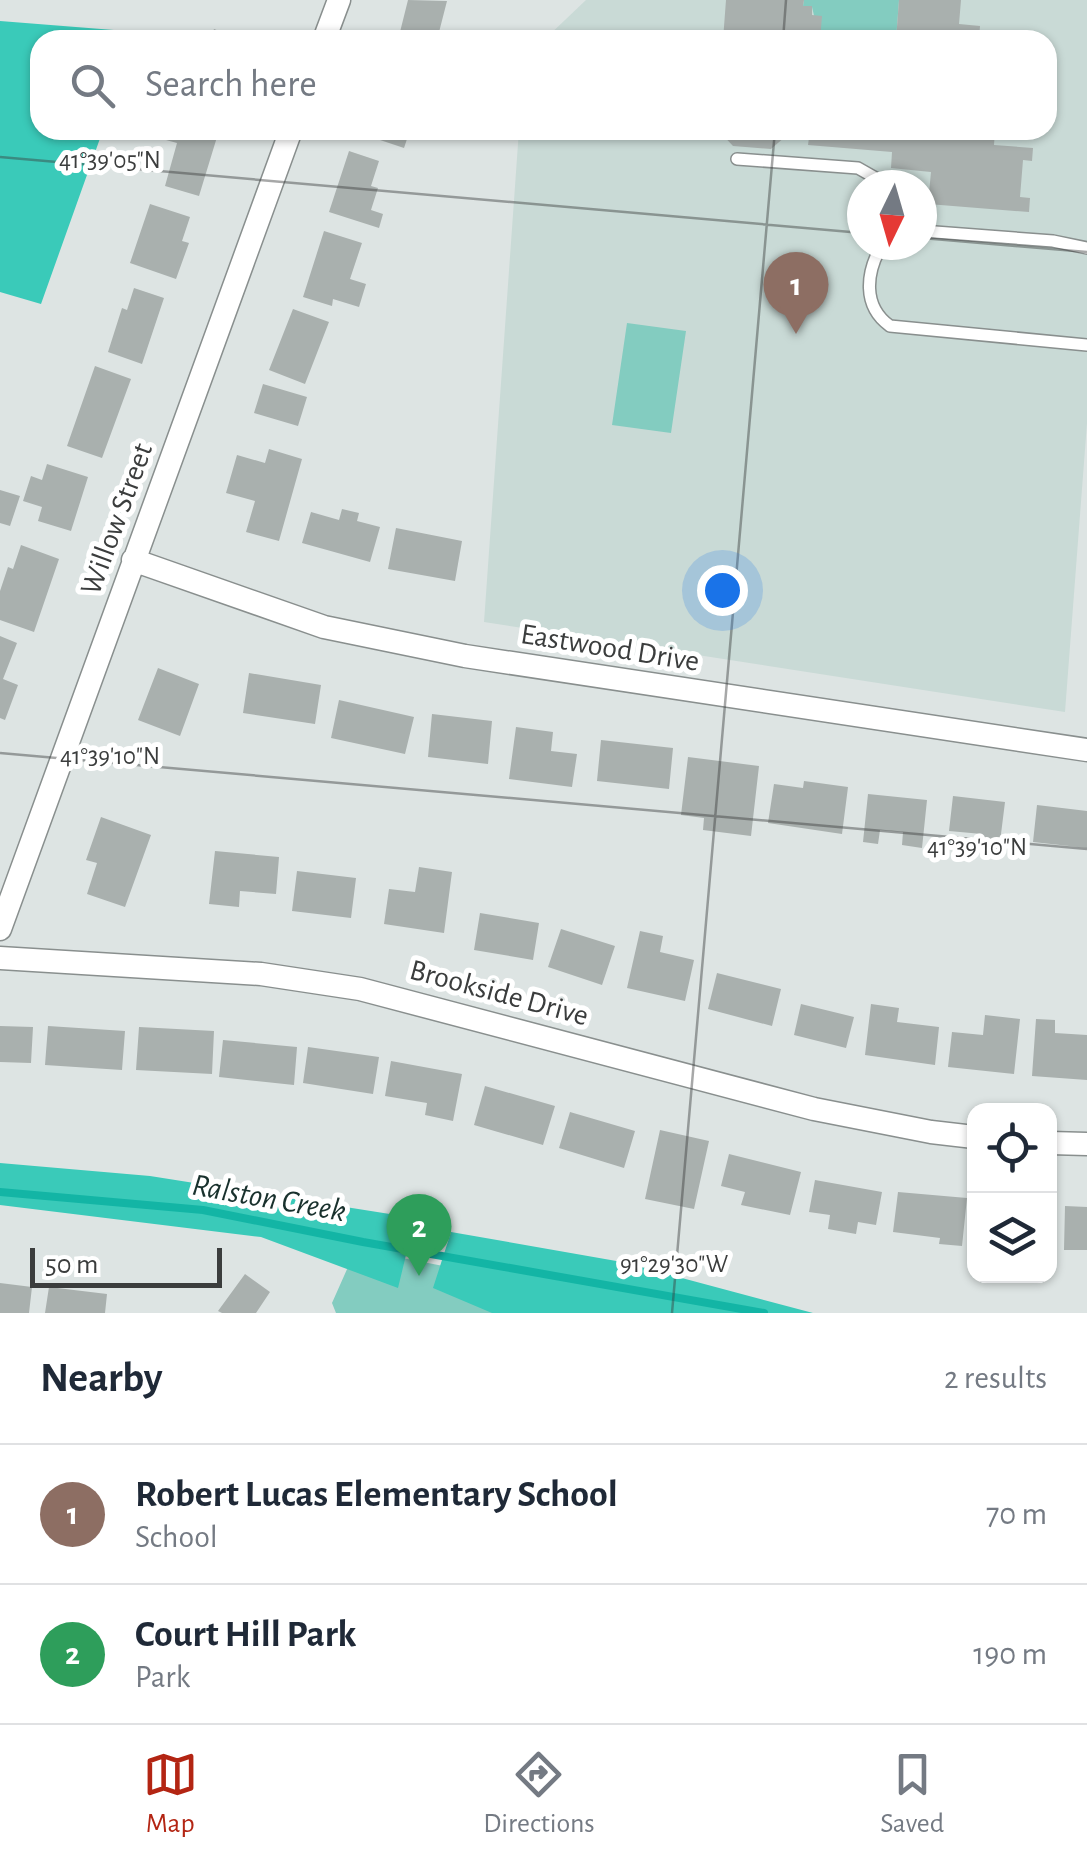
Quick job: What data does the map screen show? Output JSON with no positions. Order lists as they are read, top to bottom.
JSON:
{
  "streets": {
    "street": ["Willow Street", "Eastwood Drive", "Brookside Drive"]
  },
  "crossings": [
    ["Willow Street", "Eastwood Drive"]
  ],
  "water": ["Ralston Creek"],
  "scale_bar": "50 m",
  "north": "bottom",
  "page": {
    "search": "Search here",
    "pins": ["1", "2"],
    "scale": "50 m",
    "heading": ["Nearby", "2 results"],
    "list": [
      {
        "mark": "1",
        "name": "Robert Lucas Elementary School",
        "note": "School",
        "value": "70 m"
      },
      {
        "mark": "2",
        "name": "Court Hill Park",
        "note": "Park",
        "value": "190 m"
      }
    ],
    "nav": ["Map", "Directions", "Saved"]
  },
  "coordinates": ["41°39'05\"N", "41°39'10\"N", "91°29'30\"W"]
}
